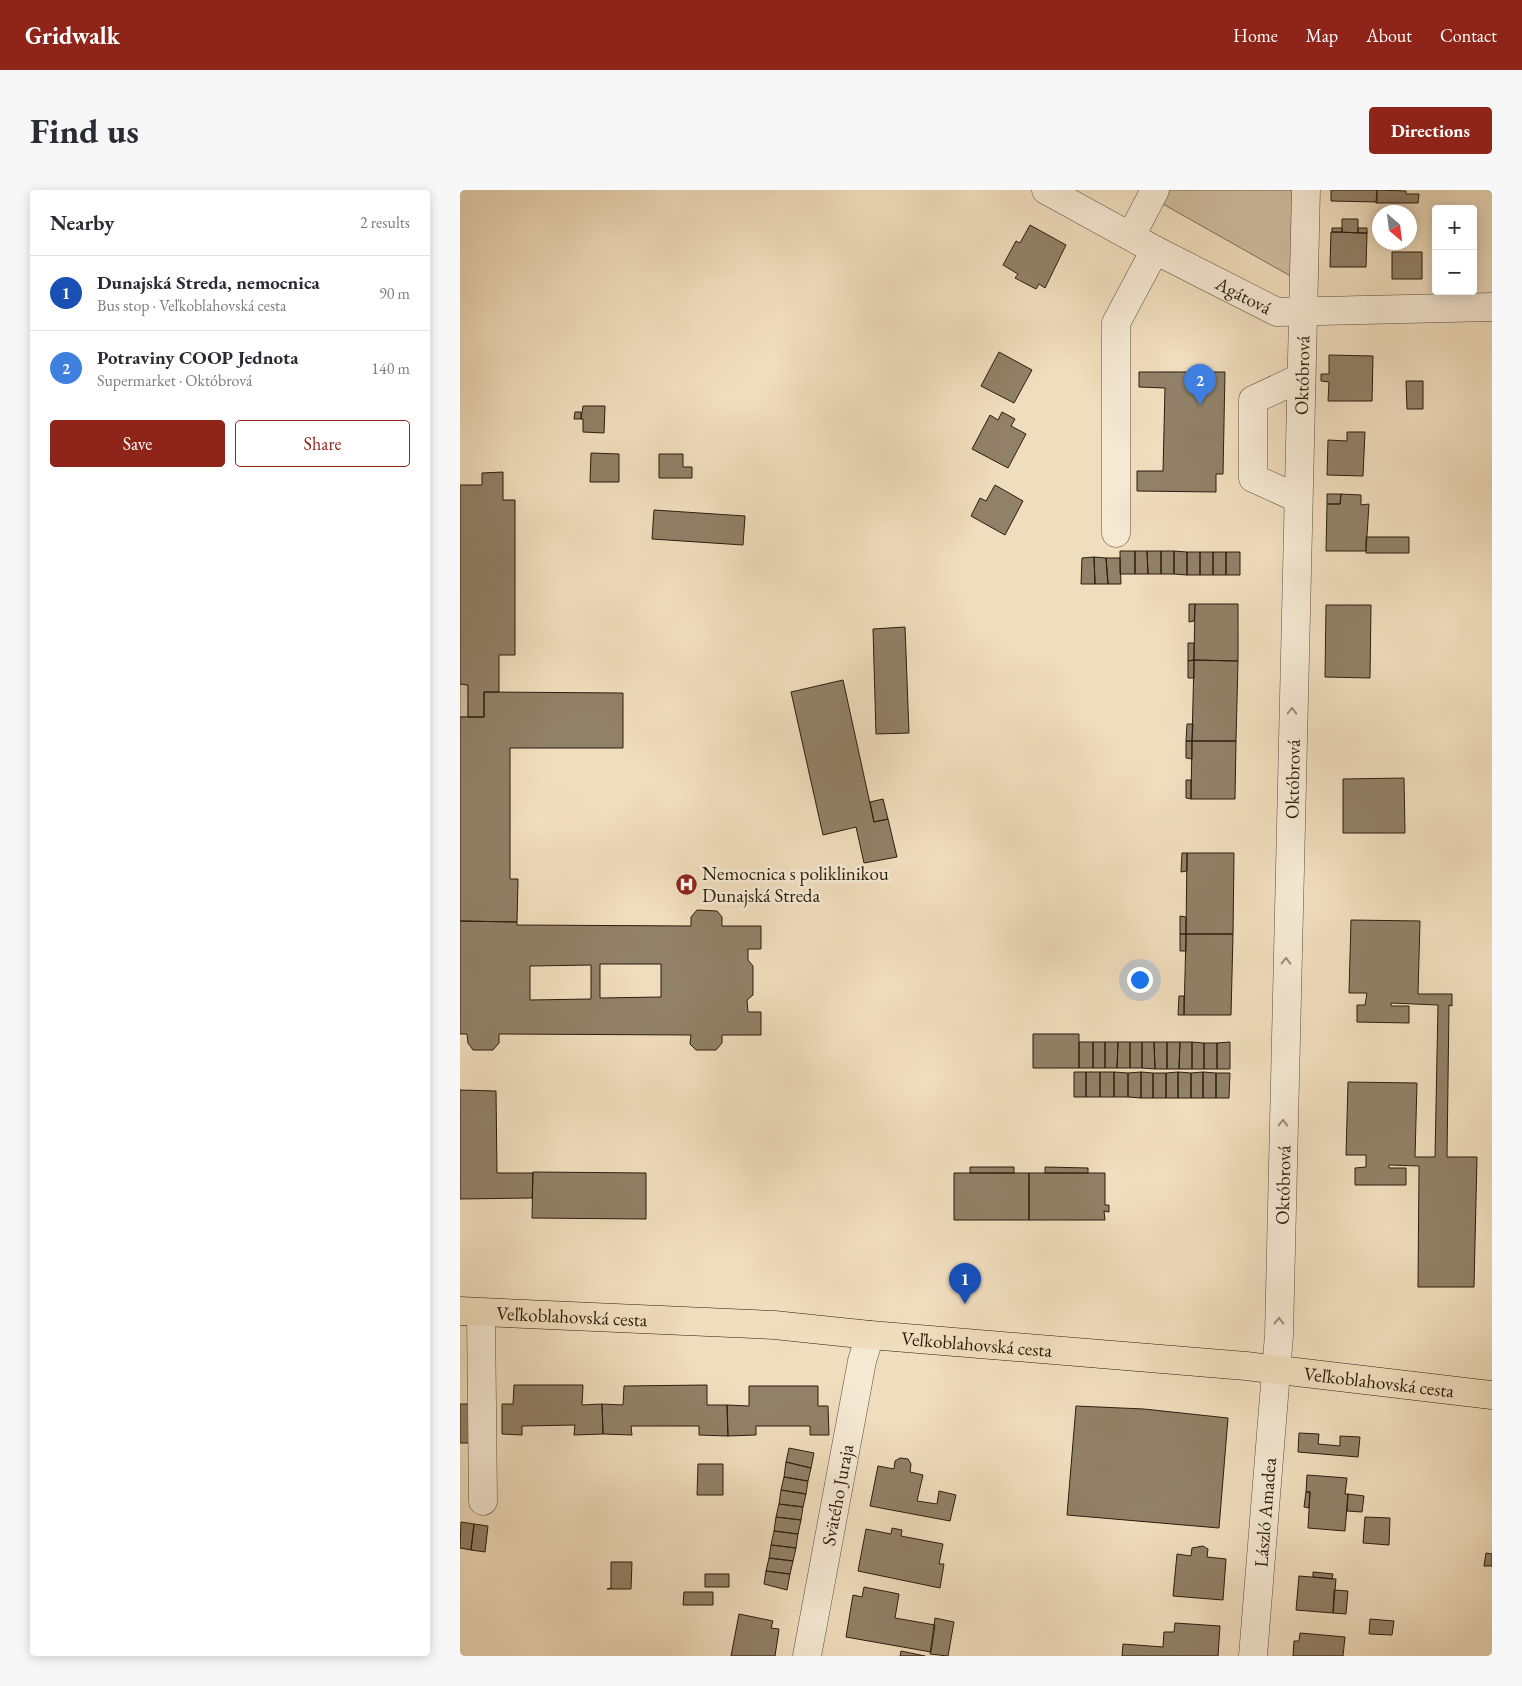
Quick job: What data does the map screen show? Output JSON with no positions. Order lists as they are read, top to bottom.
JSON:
{
  "streets": {
    "main road": ["Veľkoblahovská cesta"],
    "street": [
      "Agátová",
      "Októbrová",
      "Svätého Juraja",
      "László Amadea"
    ]
  },
  "crossings": [
    ["Agátová", "Októbrová"],
    ["Októbrová", "Veľkoblahovská cesta"],
    ["Októbrová", "László Amadea"],
    ["Veľkoblahovská cesta", "Svätého Juraja"],
    ["Veľkoblahovská cesta", "László Amadea"]
  ],
  "one_way": ["Októbrová"],
  "places": {
    "hospital": ["Nemocnica s poliklinikou Dunajská Streda"]
  },
  "north": "bottom right",
  "page": {
    "header": "Gridwalk",
    "nav": [
      "Home",
      "Map",
      "About",
      "Contact"
    ],
    "buttons": [
      "Directions",
      ["Save", "Share"]
    ],
    "title": "Find us",
    "heading": ["Nearby", "2 results"],
    "map_buttons": ["+", "−"],
    "list": [
      {
        "mark": "1",
        "name": "Dunajská Streda, nemocnica",
        "note": "Bus stop · Veľkoblahovská cesta",
        "value": "90 m"
      },
      {
        "mark": "2",
        "name": "Potraviny COOP Jednota",
        "note": "Supermarket · Októbrová",
        "value": "140 m"
      }
    ],
    "pins": ["2", "1"]
  }
}
